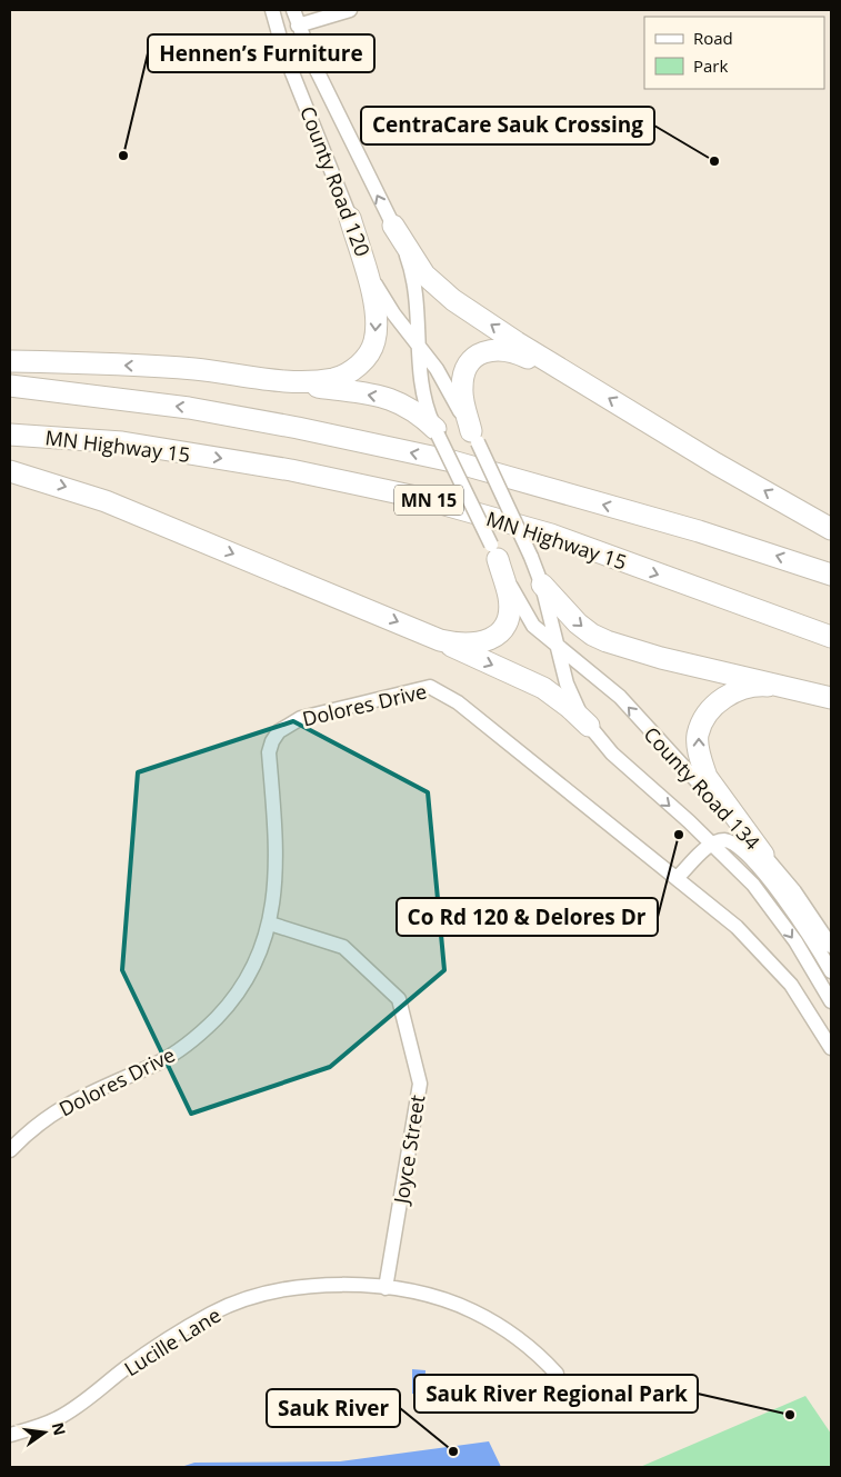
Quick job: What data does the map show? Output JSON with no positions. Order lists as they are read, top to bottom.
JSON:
{
  "streets": {
    "highway": ["MN Highway 15", "MN 15"],
    "street": [
      "County Road 120",
      "Dolores Drive",
      "County Road 134",
      "Joyce Street",
      "Lucille Lane"
    ]
  },
  "crossings": [
    ["County Road 120", "County Road 134"],
    ["Dolores Drive", "Joyce Street"],
    ["Joyce Street", "Lucille Lane"]
  ],
  "places": [
    "Hennen’s Furniture",
    "CentraCare Sauk Crossing",
    "Co Rd 120 & Delores Dr",
    "Sauk River Regional Park",
    "Sauk River"
  ],
  "legend": ["Road", "Park"],
  "north": "right"
}
